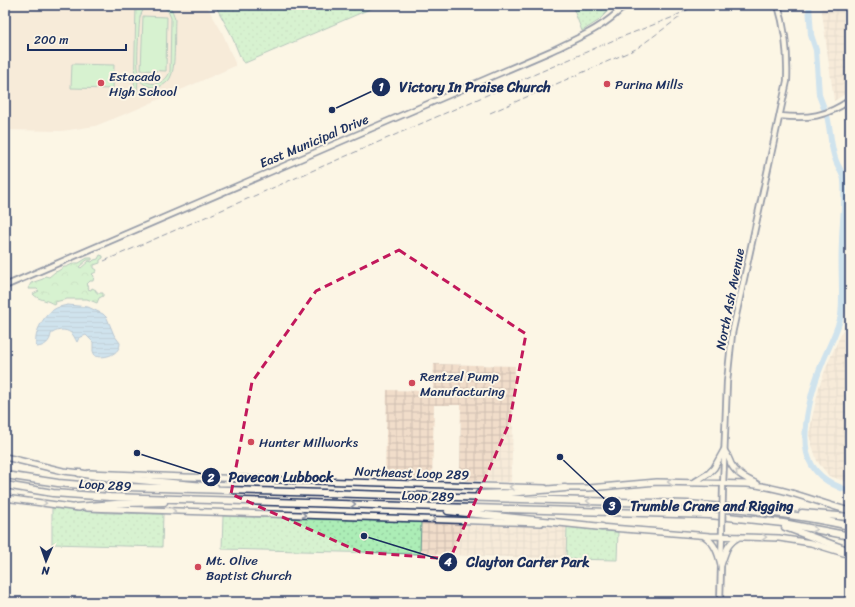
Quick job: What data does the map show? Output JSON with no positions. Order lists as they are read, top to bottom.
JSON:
{
  "streets": {
    "highway": ["Loop 289"],
    "main road": ["Northeast Loop 289"],
    "street": ["East Municipal Drive", "North Ash Avenue"]
  },
  "crossings": [
    ["North Ash Avenue", "Northeast Loop 289"]
  ],
  "places": [
    "Estacado High School",
    "Purina Mills",
    "Victory In Praise Church",
    "Rentzel Pump Manufacturing",
    "Hunter Millworks",
    "Pavecon Lubbock",
    "Trumble Crane and Rigging",
    "Clayton Carter Park",
    "Mt. Olive Baptist Church"
  ],
  "scale_bar": "200 m",
  "north": "bottom"
}
